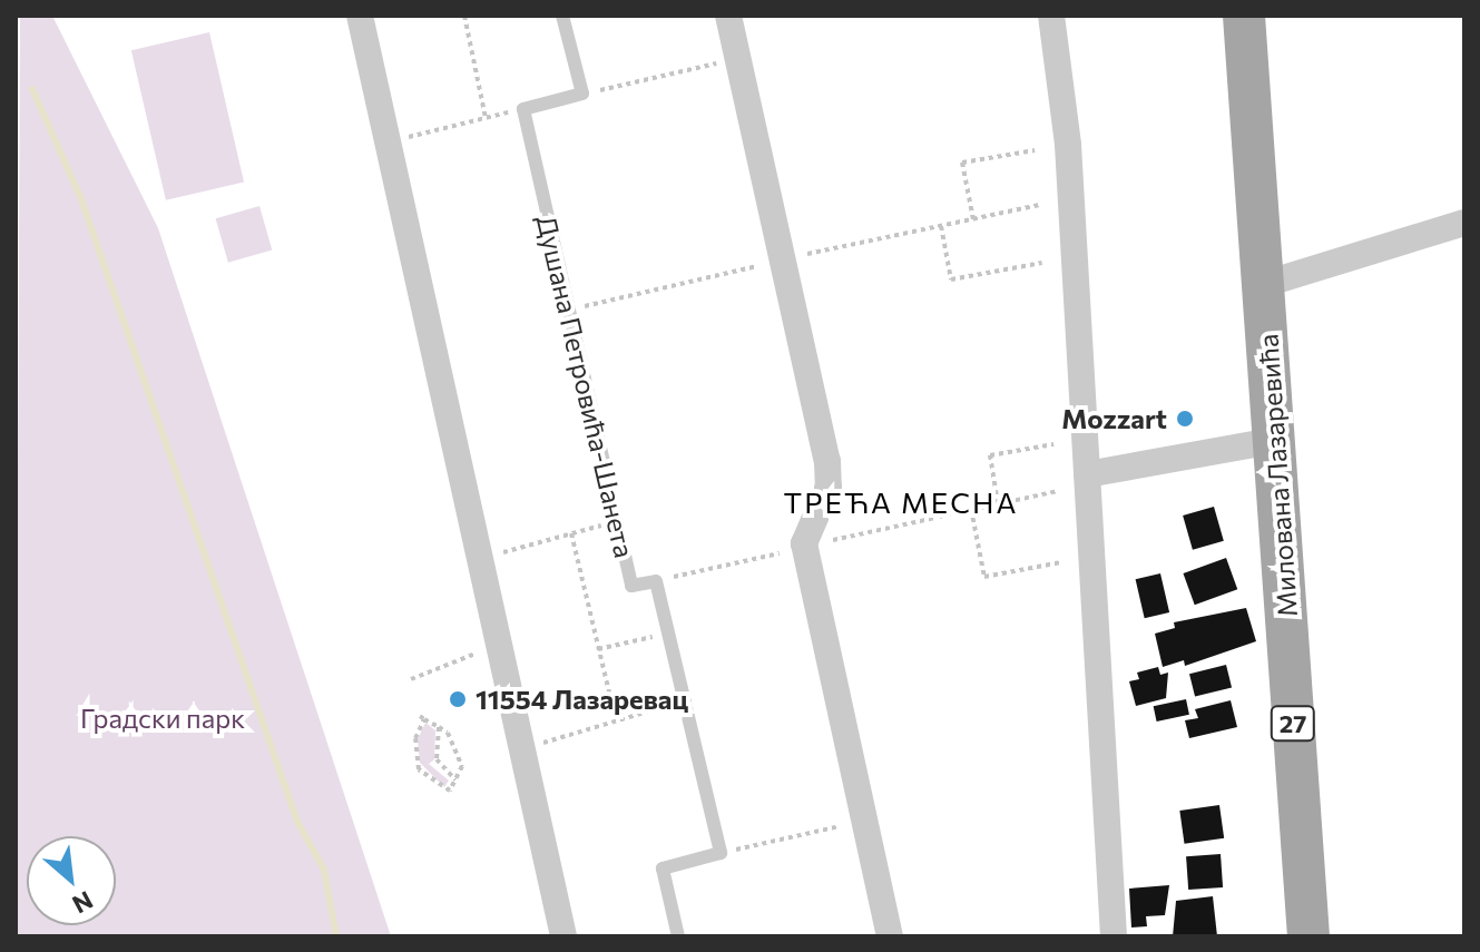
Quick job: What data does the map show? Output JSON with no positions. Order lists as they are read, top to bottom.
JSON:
{
  "streets": {
    "main road": ["Милована Лазаревића", "27"],
    "lane": ["Душана Петровића-Шанета"]
  },
  "districts": ["ТРЕЋА МЕСНА"],
  "parks": ["Градски парк"],
  "places": ["Mozzart", "11554 Лазаревац"],
  "north": "bottom right"
}
